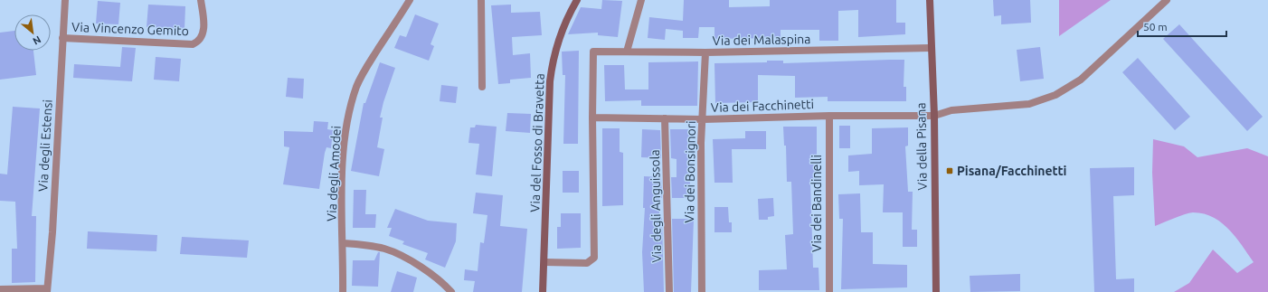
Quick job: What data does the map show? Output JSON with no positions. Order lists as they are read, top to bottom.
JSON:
{
  "streets": {
    "main road": ["Via del Fosso di Bravetta", "Via della Pisana"],
    "street": [
      "Via Vincenzo Gemito",
      "Via dei Malaspina",
      "Via dei Facchinetti",
      "Via degli Estensi",
      "Via dei Bonsignori",
      "Via degli Amodei",
      "Via dei Bandinelli",
      "Via degli Anguissola"
    ]
  },
  "crossings": [
    ["Via Vincenzo Gemito", "Via degli Estensi"],
    ["Via dei Malaspina", "Via dei Facchinetti"],
    ["Via dei Malaspina", "Via della Pisana"],
    ["Via dei Malaspina", "Via dei Bonsignori"],
    ["Via dei Facchinetti", "Via della Pisana"],
    ["Via dei Facchinetti", "Via dei Bonsignori"],
    ["Via dei Facchinetti", "Via dei Bandinelli"],
    ["Via dei Facchinetti", "Via degli Anguissola"]
  ],
  "places": {
    "transit": ["Pisana/Facchinetti"]
  },
  "scale_bar": "50 m",
  "north": "bottom right"
}
